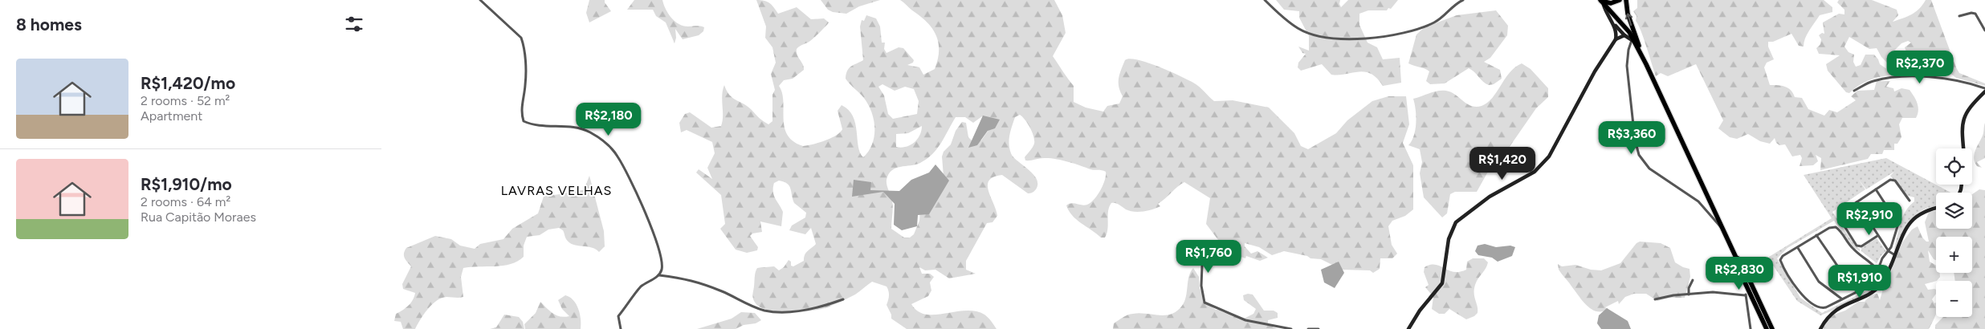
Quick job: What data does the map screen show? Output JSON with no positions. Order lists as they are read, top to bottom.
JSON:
{
  "districts": ["LAVRAS VELHAS"],
  "page": {
    "heading": "8 homes",
    "list": [
      {
        "name": "R$1,420/mo",
        "note": "2 rooms · 52 m² · Apartment"
      },
      {
        "name": "R$1,910/mo",
        "note": "2 rooms · 64 m² · Rua Capitão Moraes"
      }
    ],
    "price": [
      "R$2,370",
      "R$2,180",
      "R$3,360",
      "R$1,420",
      "R$2,910",
      "R$1,760",
      "R$2,830",
      "R$1,910"
    ],
    "map_buttons": ["+", "−"]
  }
}
